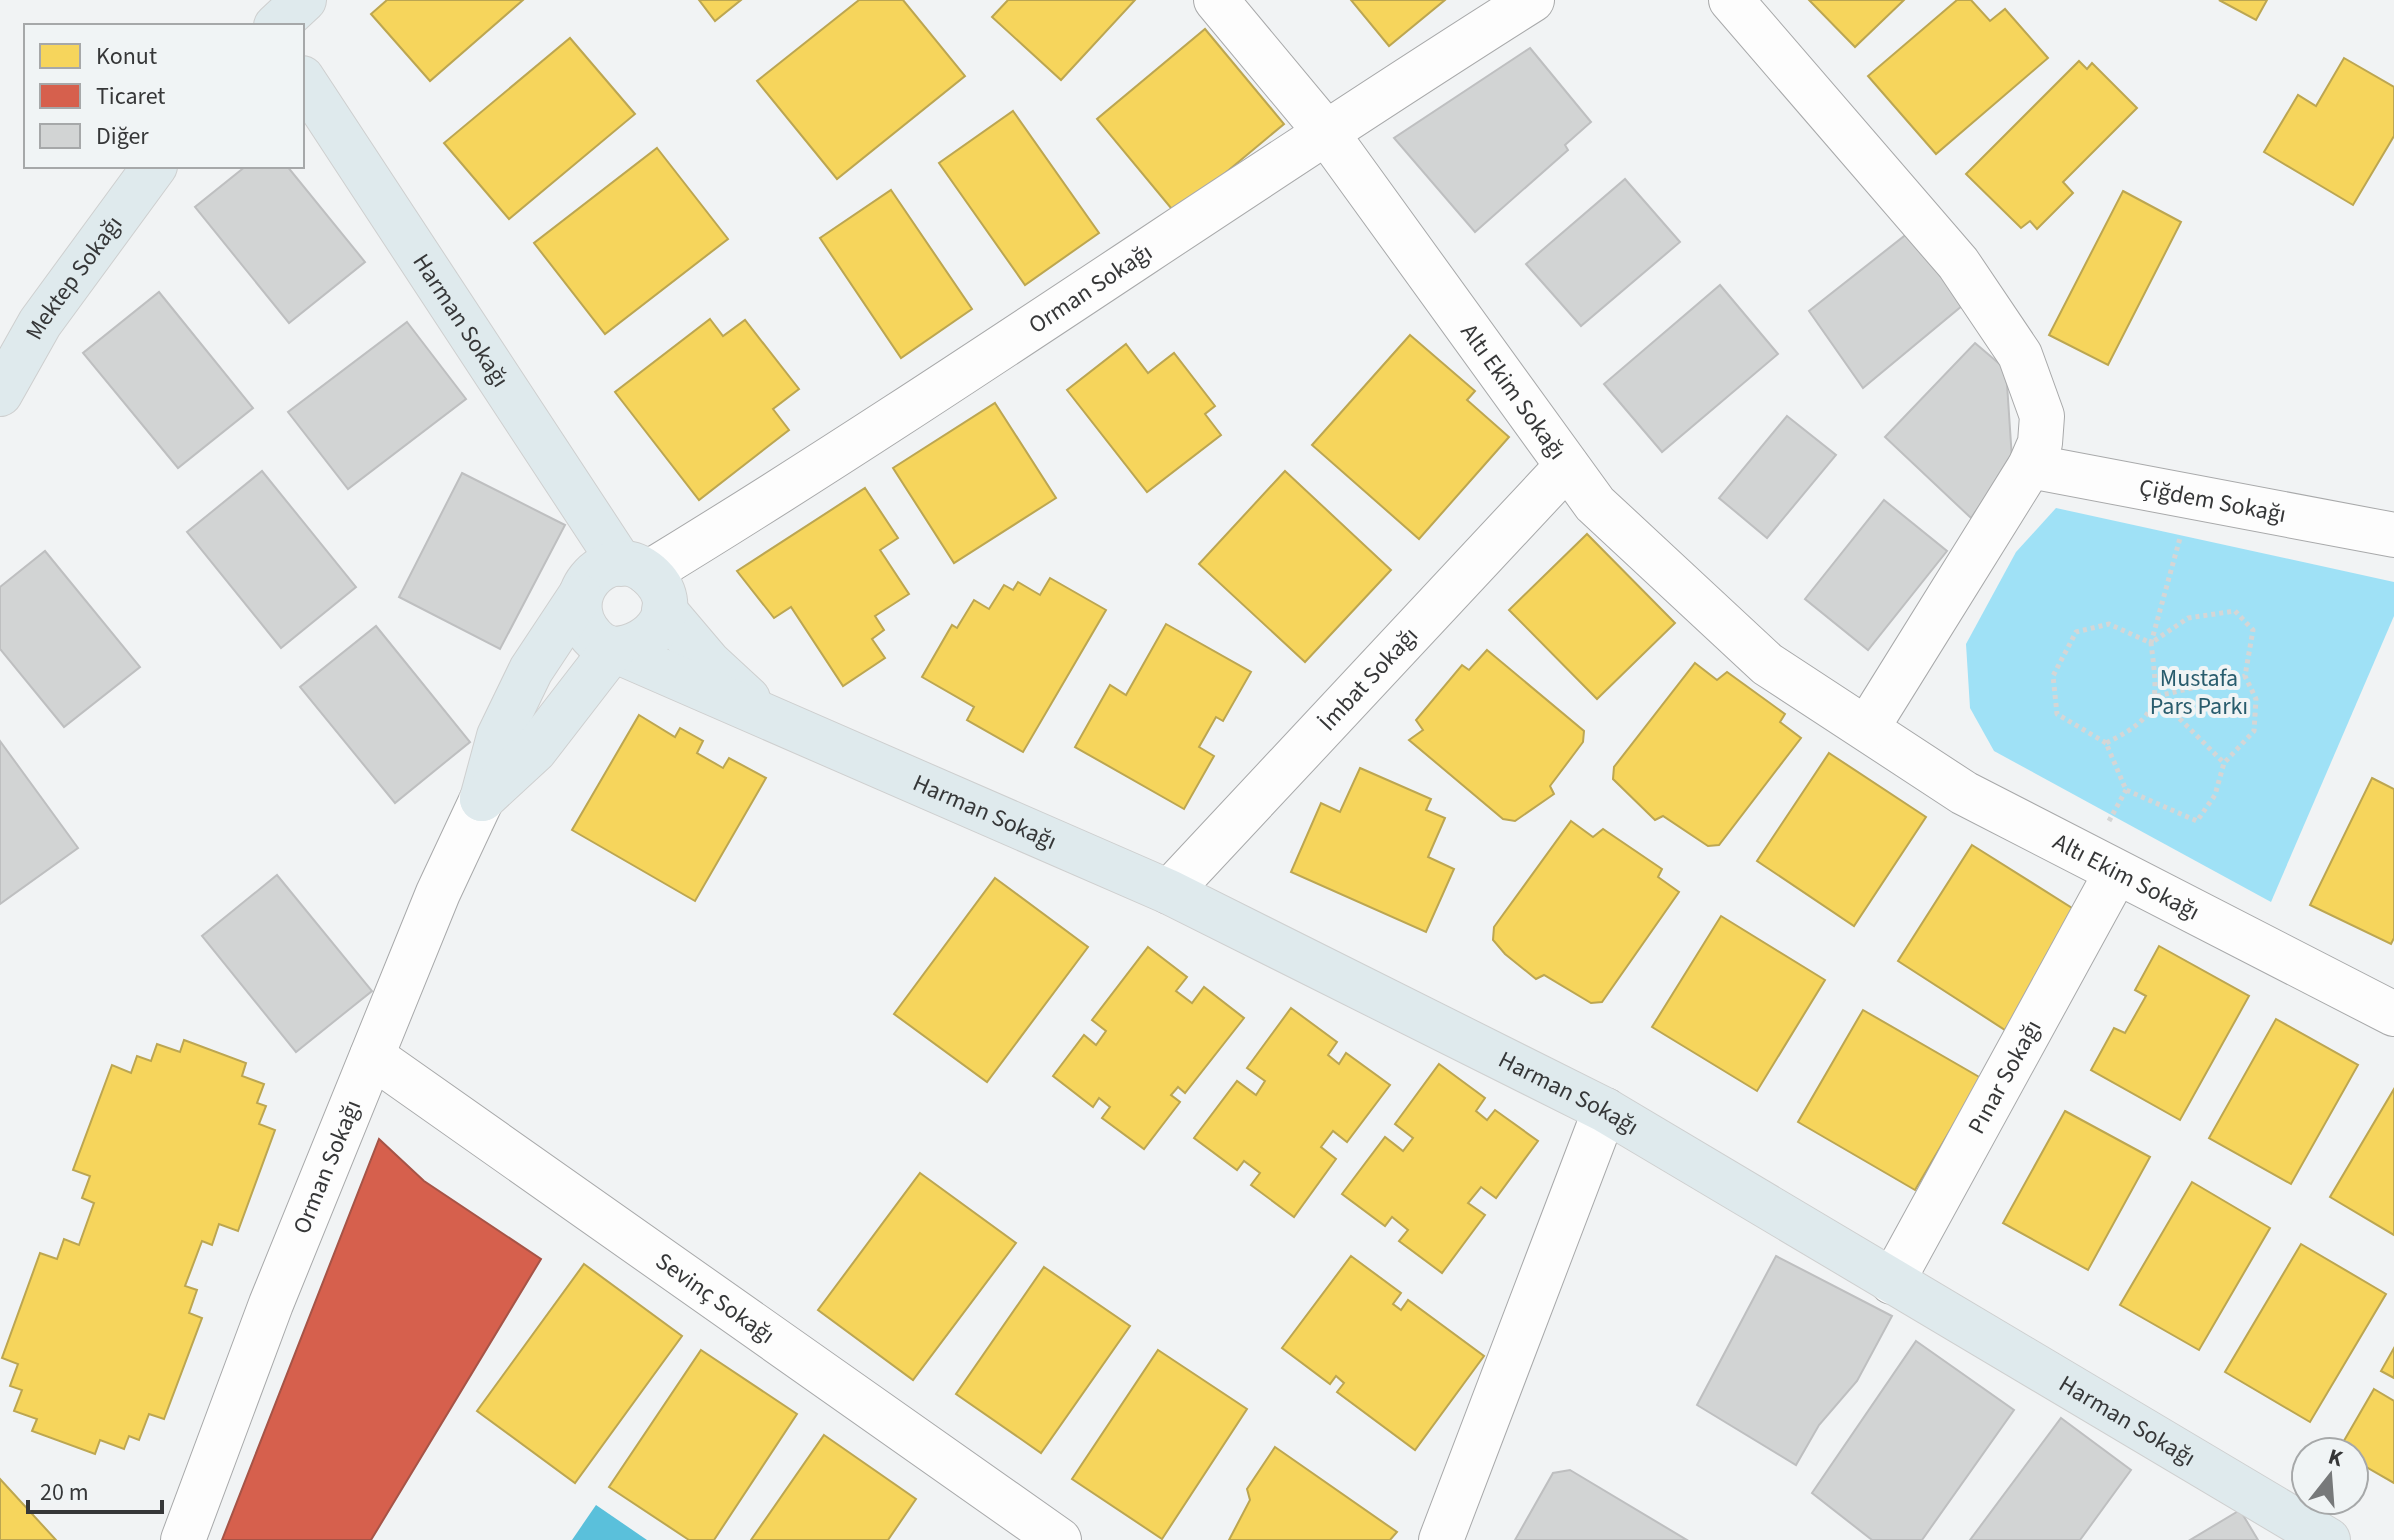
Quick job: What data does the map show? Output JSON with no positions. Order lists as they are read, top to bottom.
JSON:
{
  "streets": {
    "main road": ["Mektep Sokağı", "Harman Sokağı"],
    "street": [
      "Orman Sokağı",
      "Altı Ekim Sokağı",
      "Çiğdem Sokağı",
      "İmbat Sokağı",
      "Pınar Sokağı",
      "Sevinç Sokağı"
    ]
  },
  "crossings": [
    ["Orman Sokağı", "Harman Sokağı"],
    ["Orman Sokağı", "Altı Ekim Sokağı"],
    ["Orman Sokağı", "Sevinç Sokağı"],
    ["Harman Sokağı", "İmbat Sokağı"],
    ["Harman Sokağı", "Pınar Sokağı"],
    ["Altı Ekim Sokağı", "İmbat Sokağı"],
    ["Altı Ekim Sokağı", "Pınar Sokağı"]
  ],
  "parks": ["Mustafa Pars Parkı"],
  "legend": ["Konut", "Ticaret", "Diğer"],
  "scale_bar": "20 m",
  "north": "top"
}
